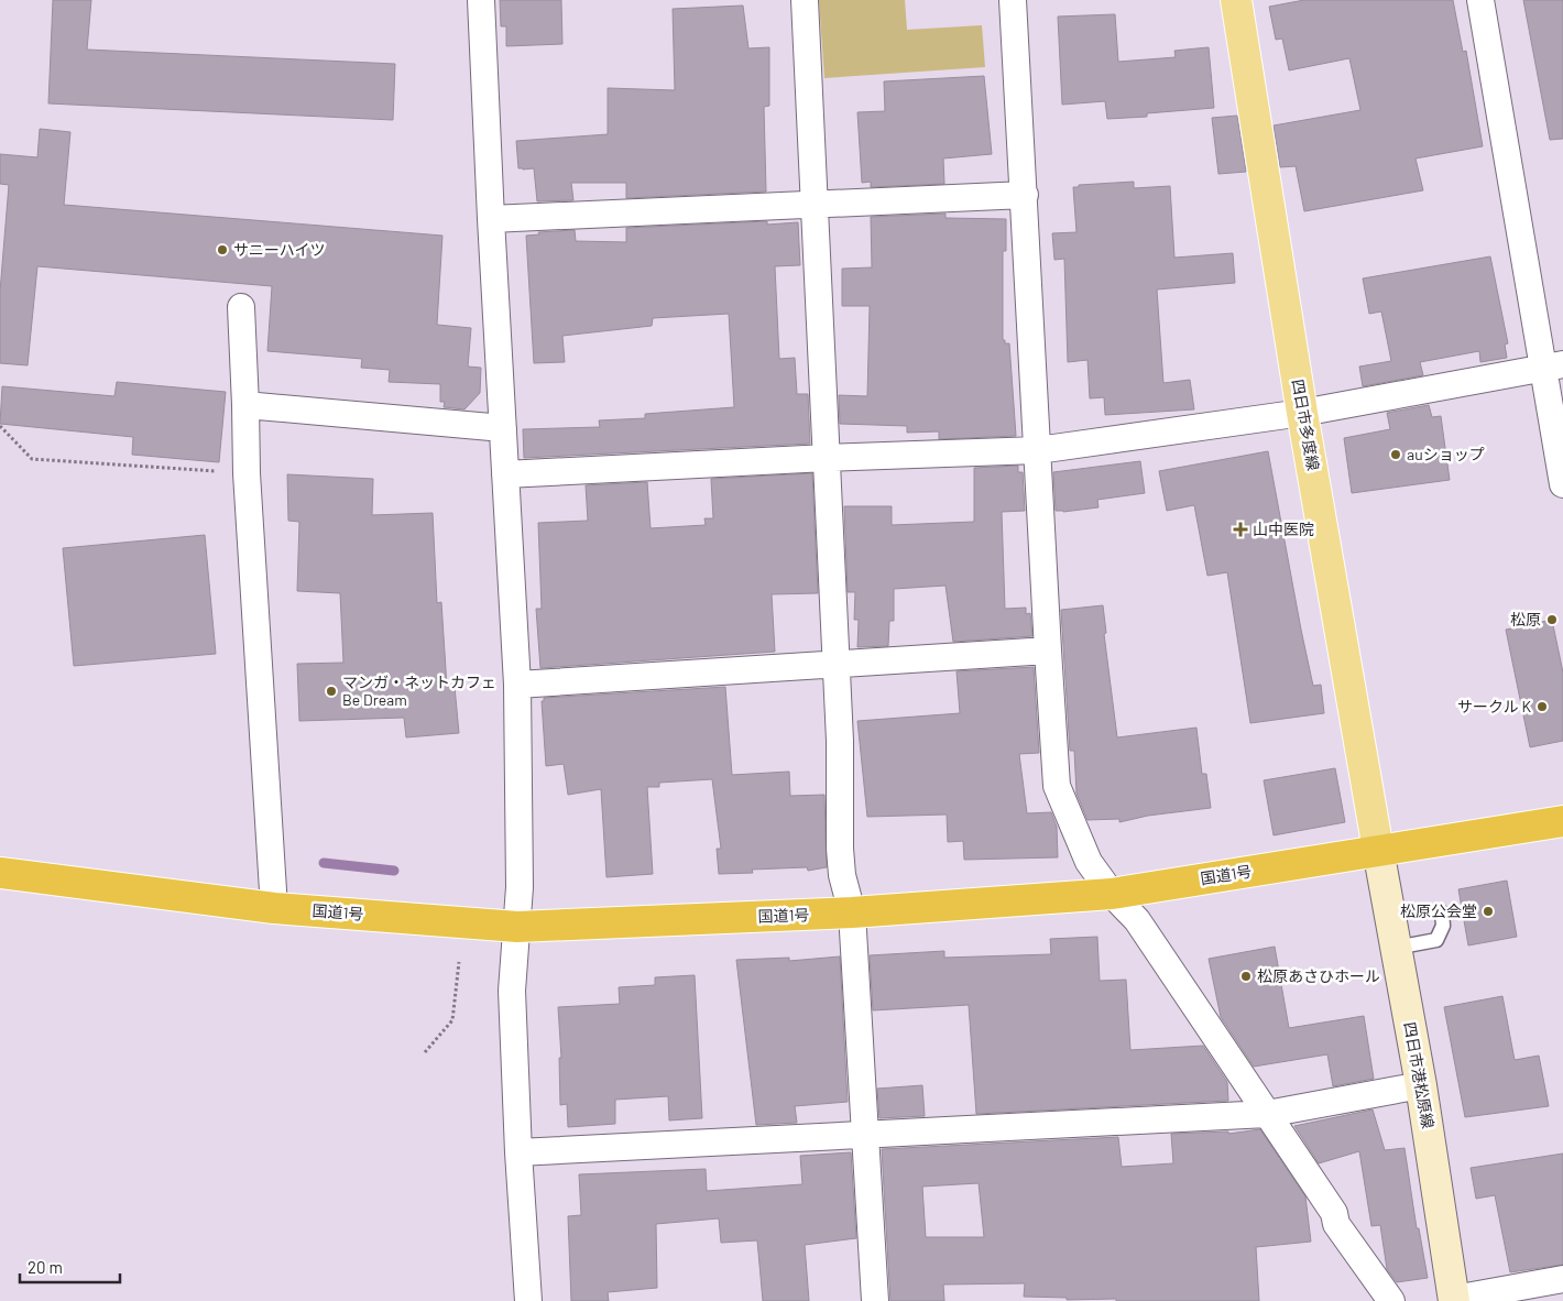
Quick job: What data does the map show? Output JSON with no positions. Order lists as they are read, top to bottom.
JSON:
{
  "streets": {
    "highway": ["国道1号"],
    "main road": ["四日市多度線", "四日市港松原線"]
  },
  "crossings": [
    ["四日市多度線", "国道1号"],
    ["四日市多度線", "四日市港松原線"],
    ["国道1号", "四日市港松原線"]
  ],
  "places": {
    "other": [
      "サニーハイツ",
      "auショップ",
      "松原",
      "マンガ・ネットカフェ Be Dream",
      "サークル K",
      "松原公会堂",
      "松原あさひホール"
    ],
    "health": ["山中医院"]
  },
  "scale_bar": "20 m"
}
